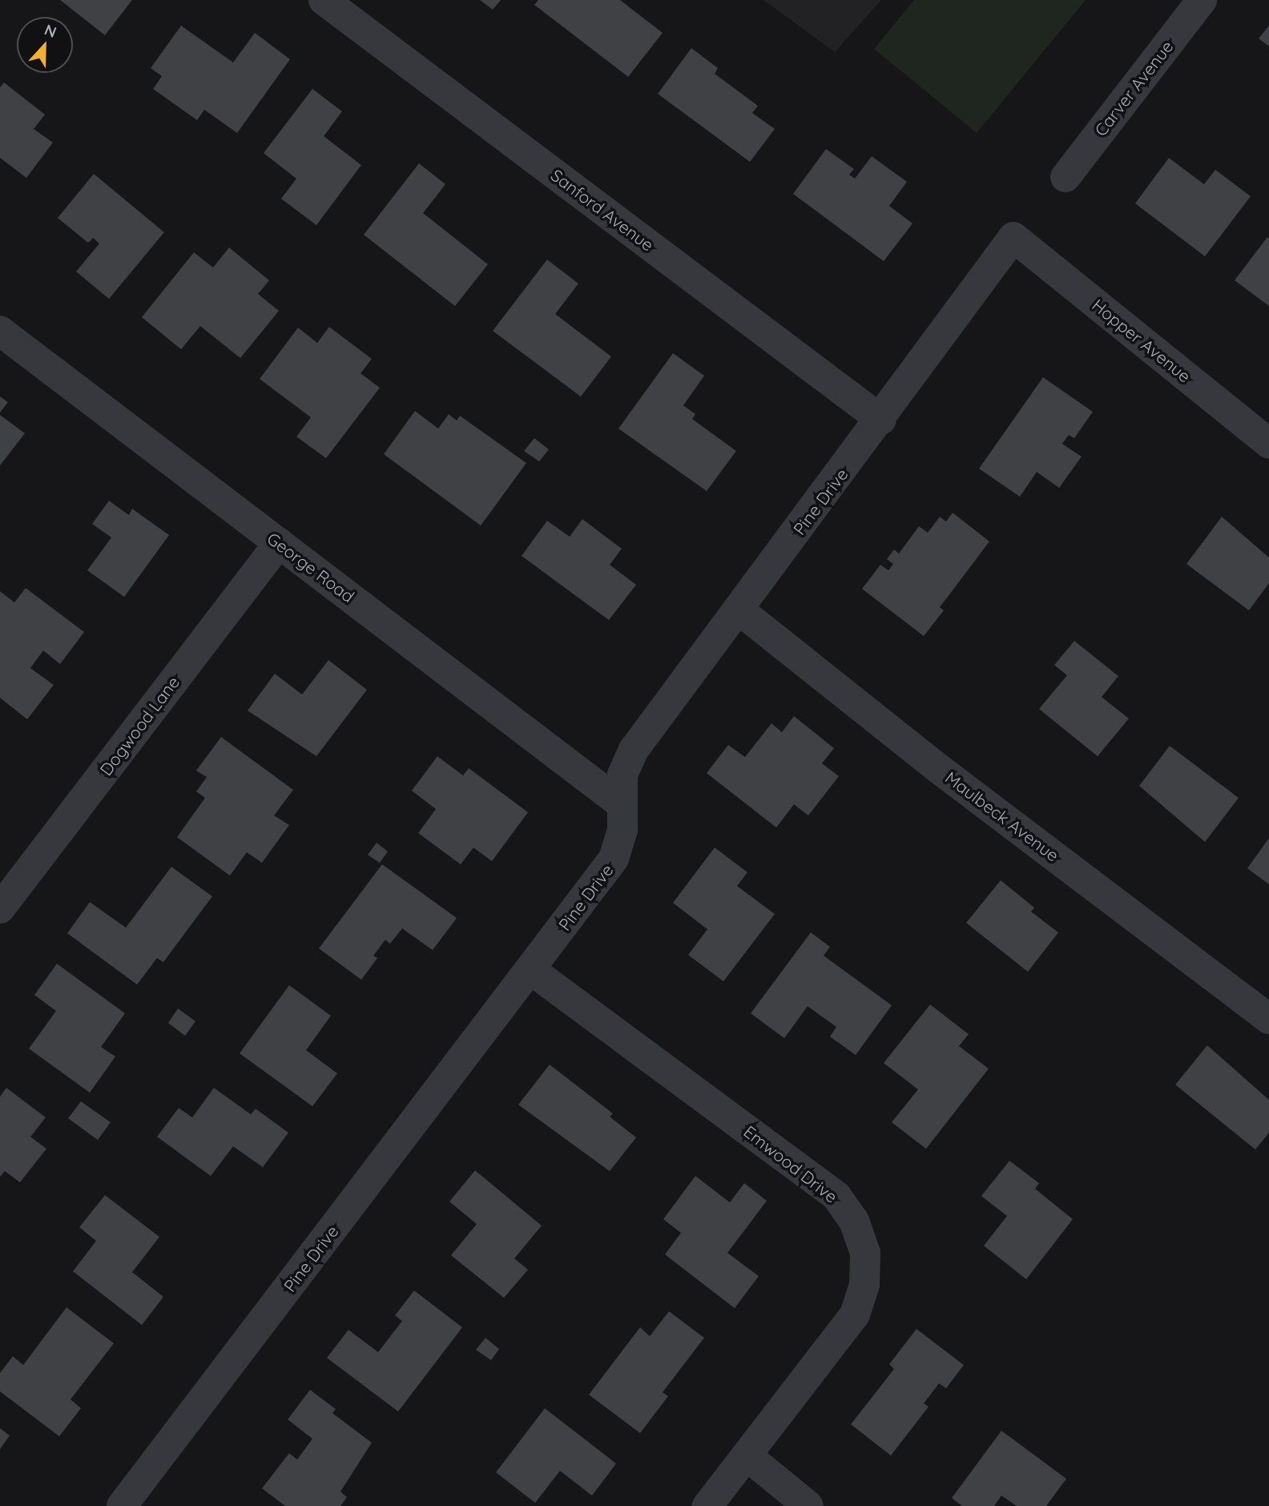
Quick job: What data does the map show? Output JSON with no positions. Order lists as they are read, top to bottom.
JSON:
{
  "streets": {
    "street": [
      "Carver Avenue",
      "Sanford Avenue",
      "Hopper Avenue",
      "Pine Drive",
      "George Road",
      "Dogwood Lane",
      "Maulbeck Avenue",
      "Emwood Drive"
    ]
  },
  "crossings": [
    ["Sanford Avenue", "Pine Drive"],
    ["Hopper Avenue", "Pine Drive"],
    ["Pine Drive", "George Road"],
    ["Pine Drive", "Maulbeck Avenue"],
    ["Pine Drive", "Emwood Drive"],
    ["George Road", "Dogwood Lane"]
  ],
  "north": "top"
}
